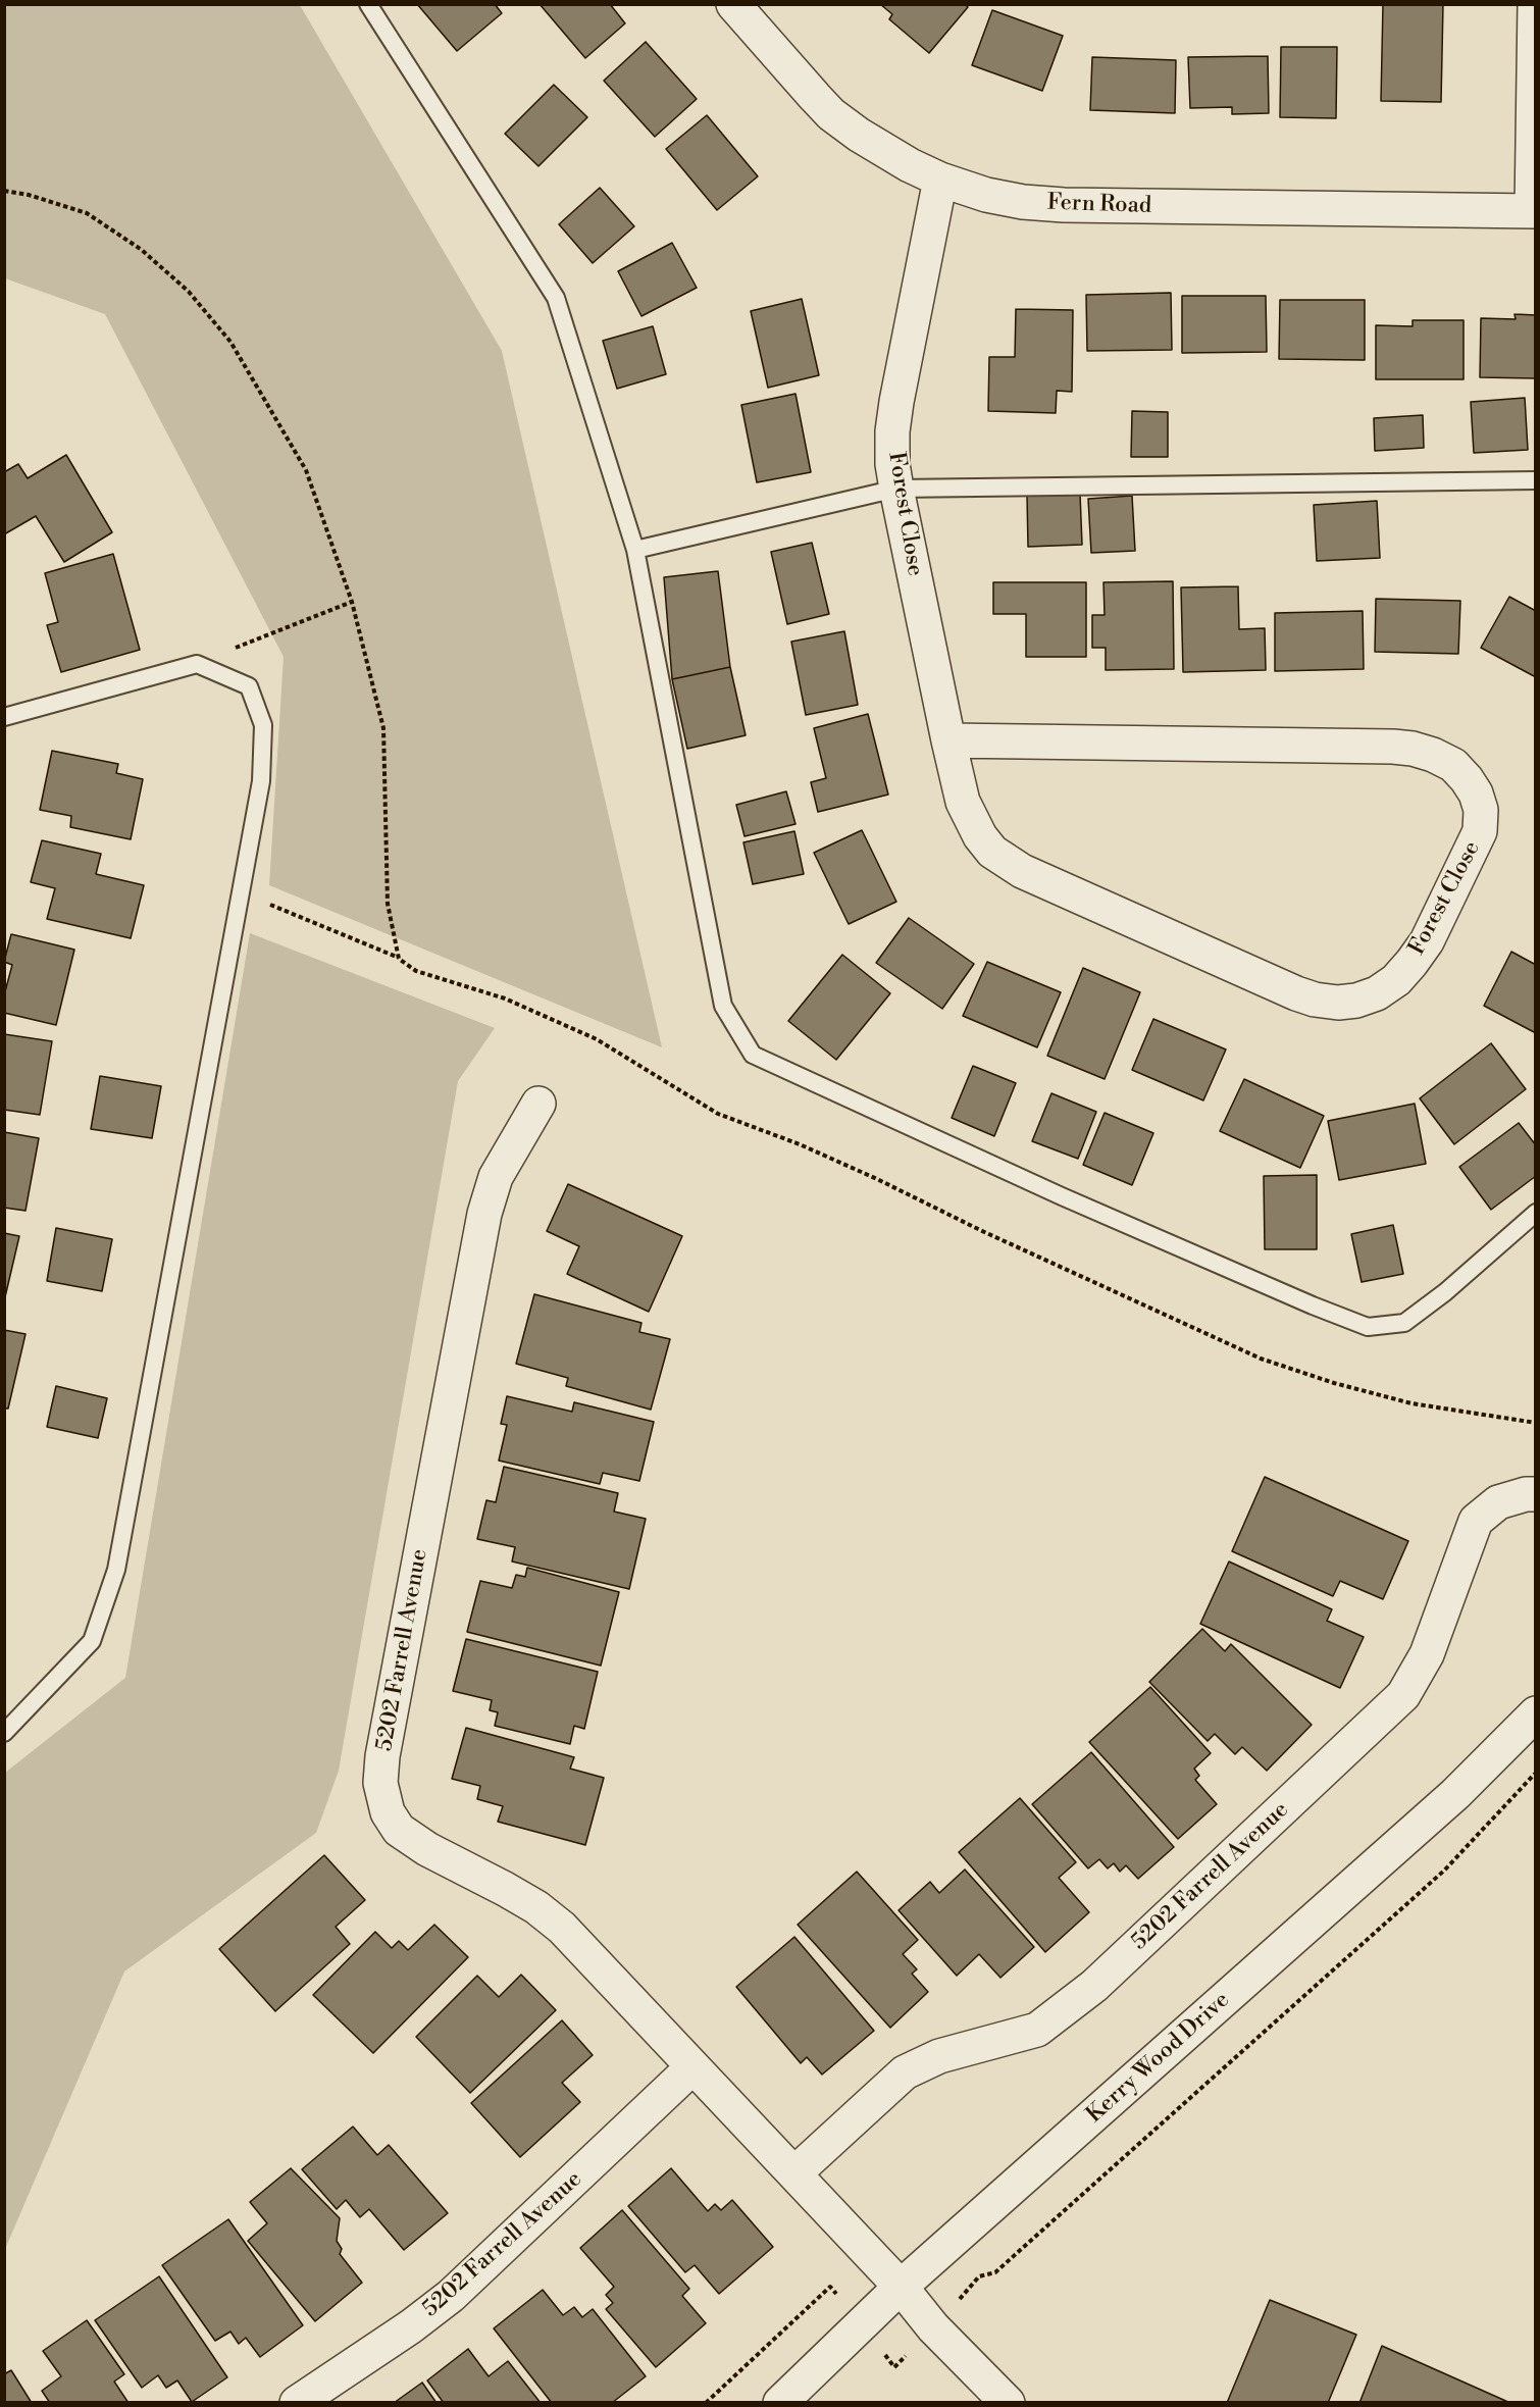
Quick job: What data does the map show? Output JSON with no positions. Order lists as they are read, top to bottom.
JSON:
{
  "streets": {
    "street": [
      "Fern Road",
      "Forest Close",
      "5202 Farrell Avenue",
      "Kerry Wood Drive"
    ]
  },
  "crossings": [
    ["Fern Road", "Forest Close"],
    ["5202 Farrell Avenue", "Kerry Wood Drive"]
  ]
}
